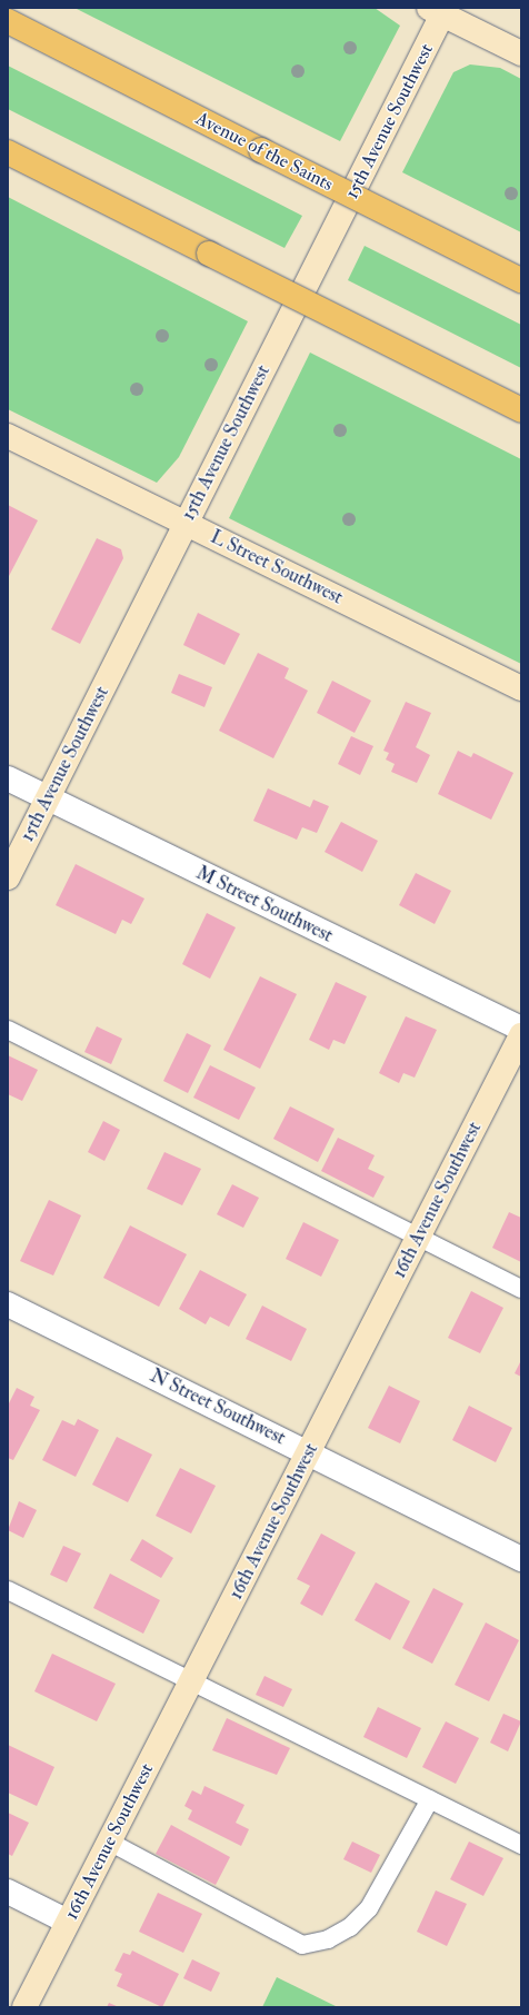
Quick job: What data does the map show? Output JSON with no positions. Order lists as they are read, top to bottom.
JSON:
{
  "streets": {
    "highway": ["Avenue of the Saints"],
    "main road": ["15th Avenue Southwest", "L Street Southwest", "16th Avenue Southwest"],
    "street": ["M Street Southwest", "N Street Southwest"]
  },
  "crossings": [
    ["15th Avenue Southwest", "L Street Southwest"],
    ["15th Avenue Southwest", "M Street Southwest"],
    ["16th Avenue Southwest", "N Street Southwest"]
  ]
}
